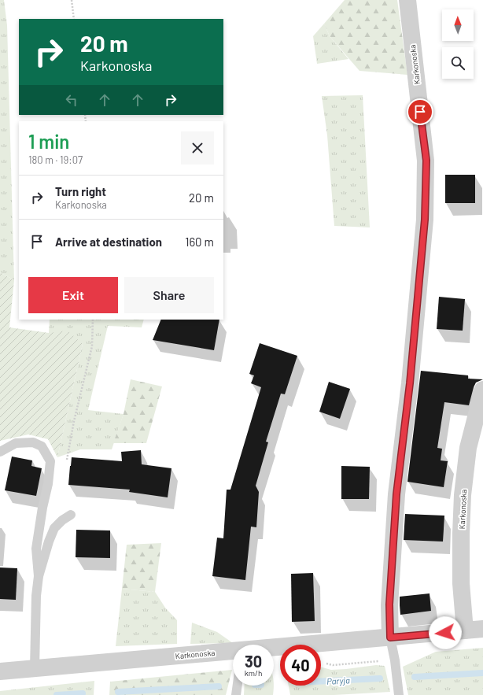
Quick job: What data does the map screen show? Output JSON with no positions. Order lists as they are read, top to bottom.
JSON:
{
  "streets": {
    "street": ["Karkonoska"]
  },
  "water": ["Paryja"],
  "north": "top",
  "page": {
    "turn": ["20 m", "Karkonoska"],
    "heading": ["1 min", "180 m · 19:07"],
    "list": [
      {
        "name": "Turn right",
        "note": "Karkonoska",
        "value": "20 m"
      },
      {
        "name": "Arrive at destination",
        "value": "160 m"
      }
    ],
    "buttons": ["Exit", "Share"],
    "speed": "30 km/h",
    "limit": "40"
  }
}
